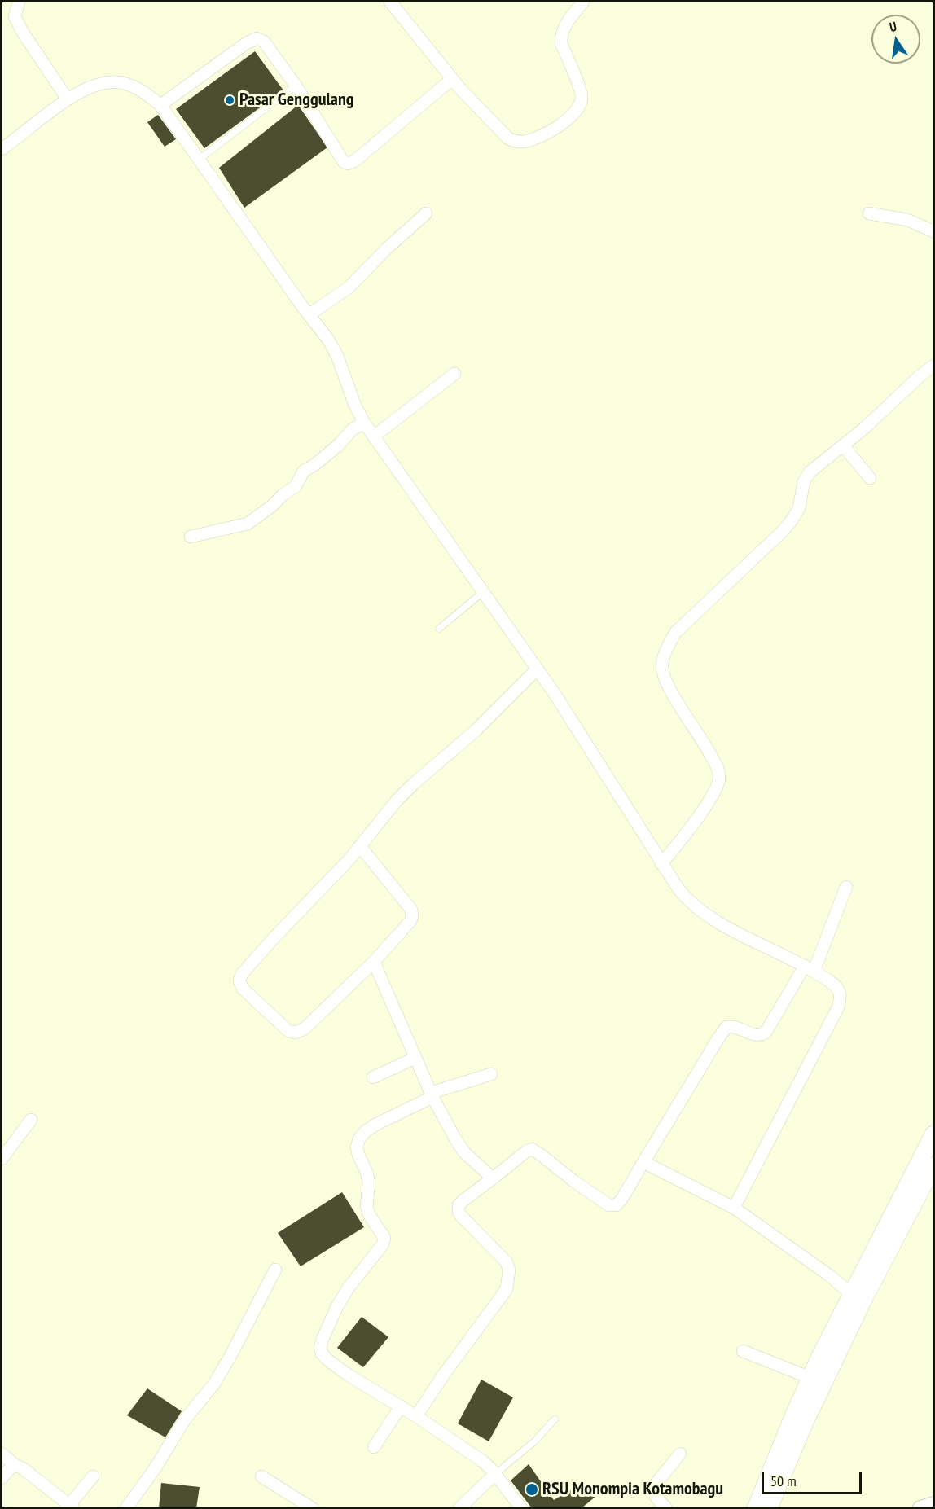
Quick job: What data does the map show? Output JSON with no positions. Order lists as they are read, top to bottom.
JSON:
{
  "places": ["Pasar Genggulang", "RSU Monompia Kotamobagu"],
  "scale_bar": "50 m",
  "north": "top"
}
